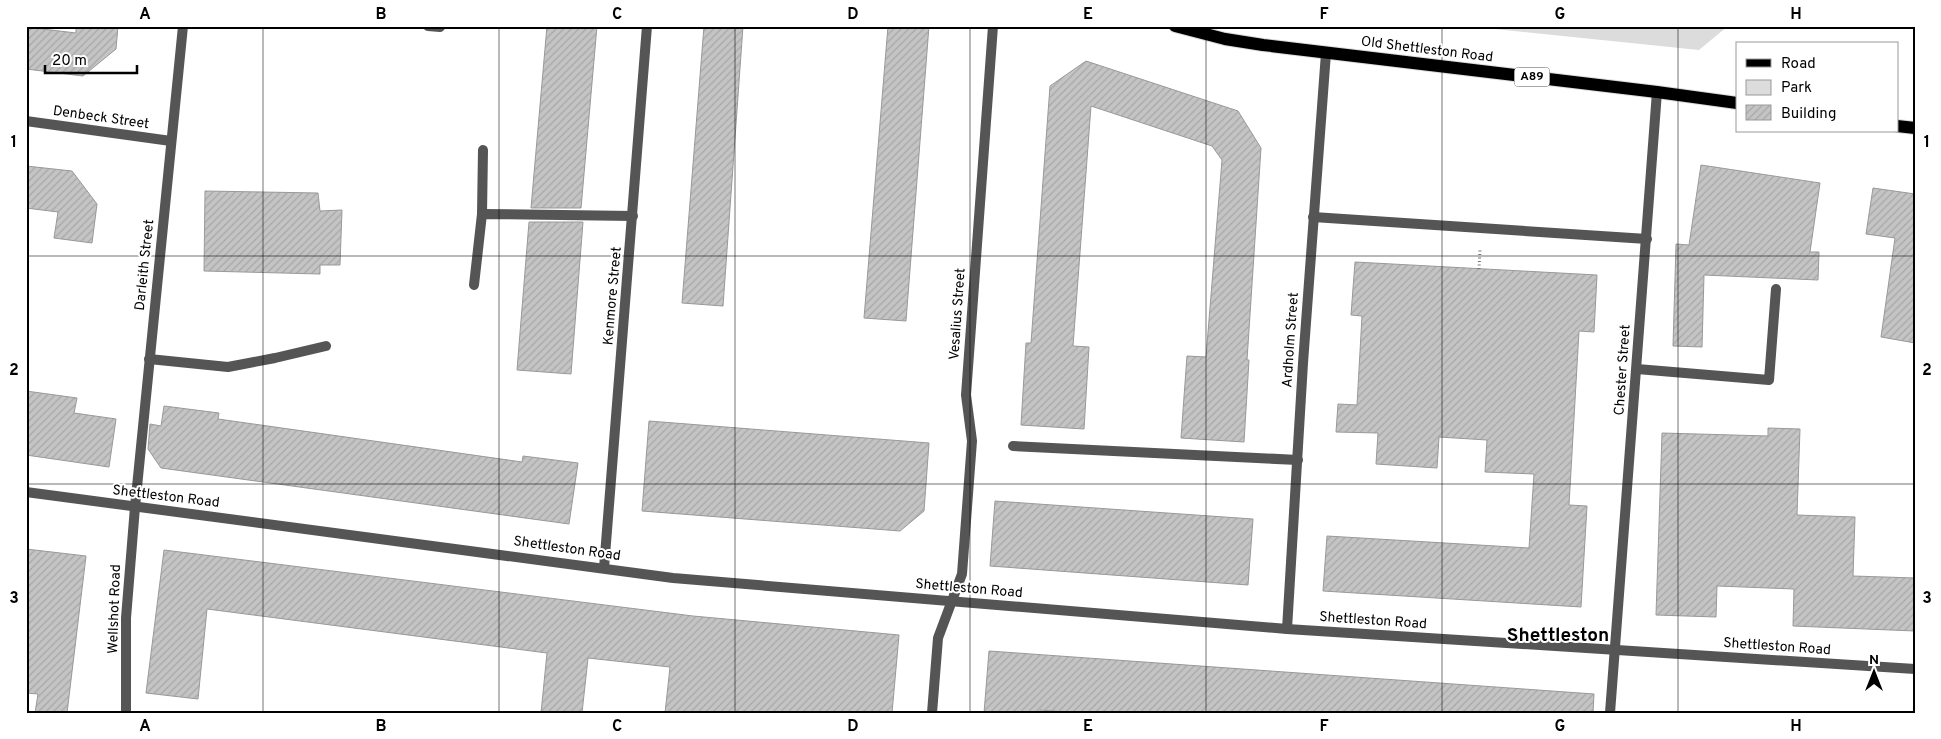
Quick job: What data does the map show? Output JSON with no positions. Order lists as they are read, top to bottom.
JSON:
{
  "streets": {
    "main road": ["Old Shettleston Road", "A89"],
    "street": [
      "Denbeck Street",
      "Darleith Street",
      "Kenmore Street",
      "Vesalius Street",
      "Ardholm Street",
      "Chester Street",
      "Shettleston Road",
      "Wellshot Road"
    ]
  },
  "crossings": [
    ["Old Shettleston Road", "Ardholm Street"],
    ["Old Shettleston Road", "Chester Street"],
    ["Denbeck Street", "Darleith Street"],
    ["Darleith Street", "Shettleston Road"],
    ["Darleith Street", "Wellshot Road"],
    ["Kenmore Street", "Shettleston Road"],
    ["Vesalius Street", "Shettleston Road"],
    ["Ardholm Street", "Shettleston Road"],
    ["Chester Street", "Shettleston Road"],
    ["Shettleston Road", "Wellshot Road"]
  ],
  "districts": ["Shettleston"],
  "legend": ["Road", "Park", "Building"],
  "scale_bar": "20 m",
  "north": "top",
  "grid": {
    "columns": [
      "A",
      "B",
      "C",
      "D",
      "E",
      "F",
      "G",
      "H"
    ],
    "rows": ["1", "2", "3"]
  }
}
